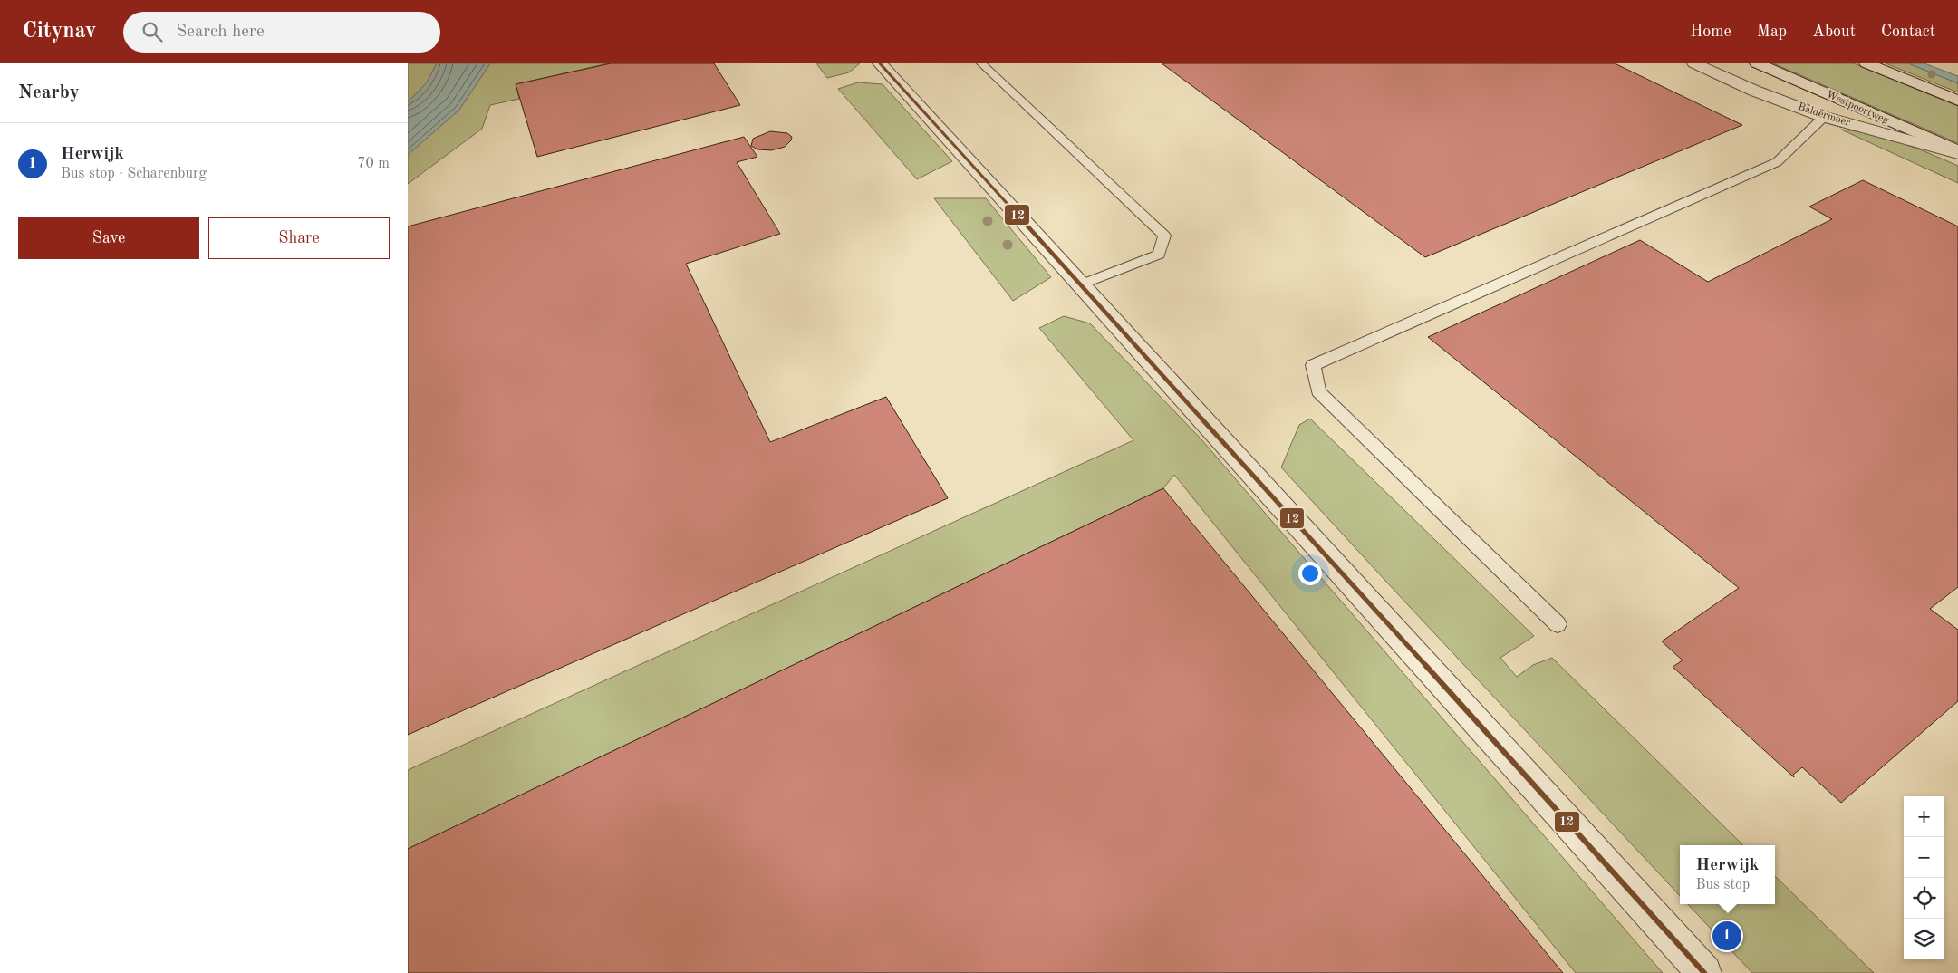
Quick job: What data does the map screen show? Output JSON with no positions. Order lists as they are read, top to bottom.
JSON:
{
  "streets": {
    "street": ["Westpoortweg", "Baldermoer"]
  },
  "crossings": [
    ["Westpoortweg", "Baldermoer"]
  ],
  "lines": ["transit line 12"],
  "page": {
    "header": "Citynav",
    "search": "Search here",
    "nav": [
      "Home",
      "Map",
      "About",
      "Contact"
    ],
    "heading": "Nearby",
    "list": [
      {
        "mark": "1",
        "name": "Herwijk",
        "note": "Bus stop · Scharenburg",
        "value": "70 m"
      }
    ],
    "buttons": ["Save", "Share"],
    "map_buttons": ["+", "−"],
    "popup": ["Herwijk", "Bus stop"],
    "pins": "1"
  }
}
